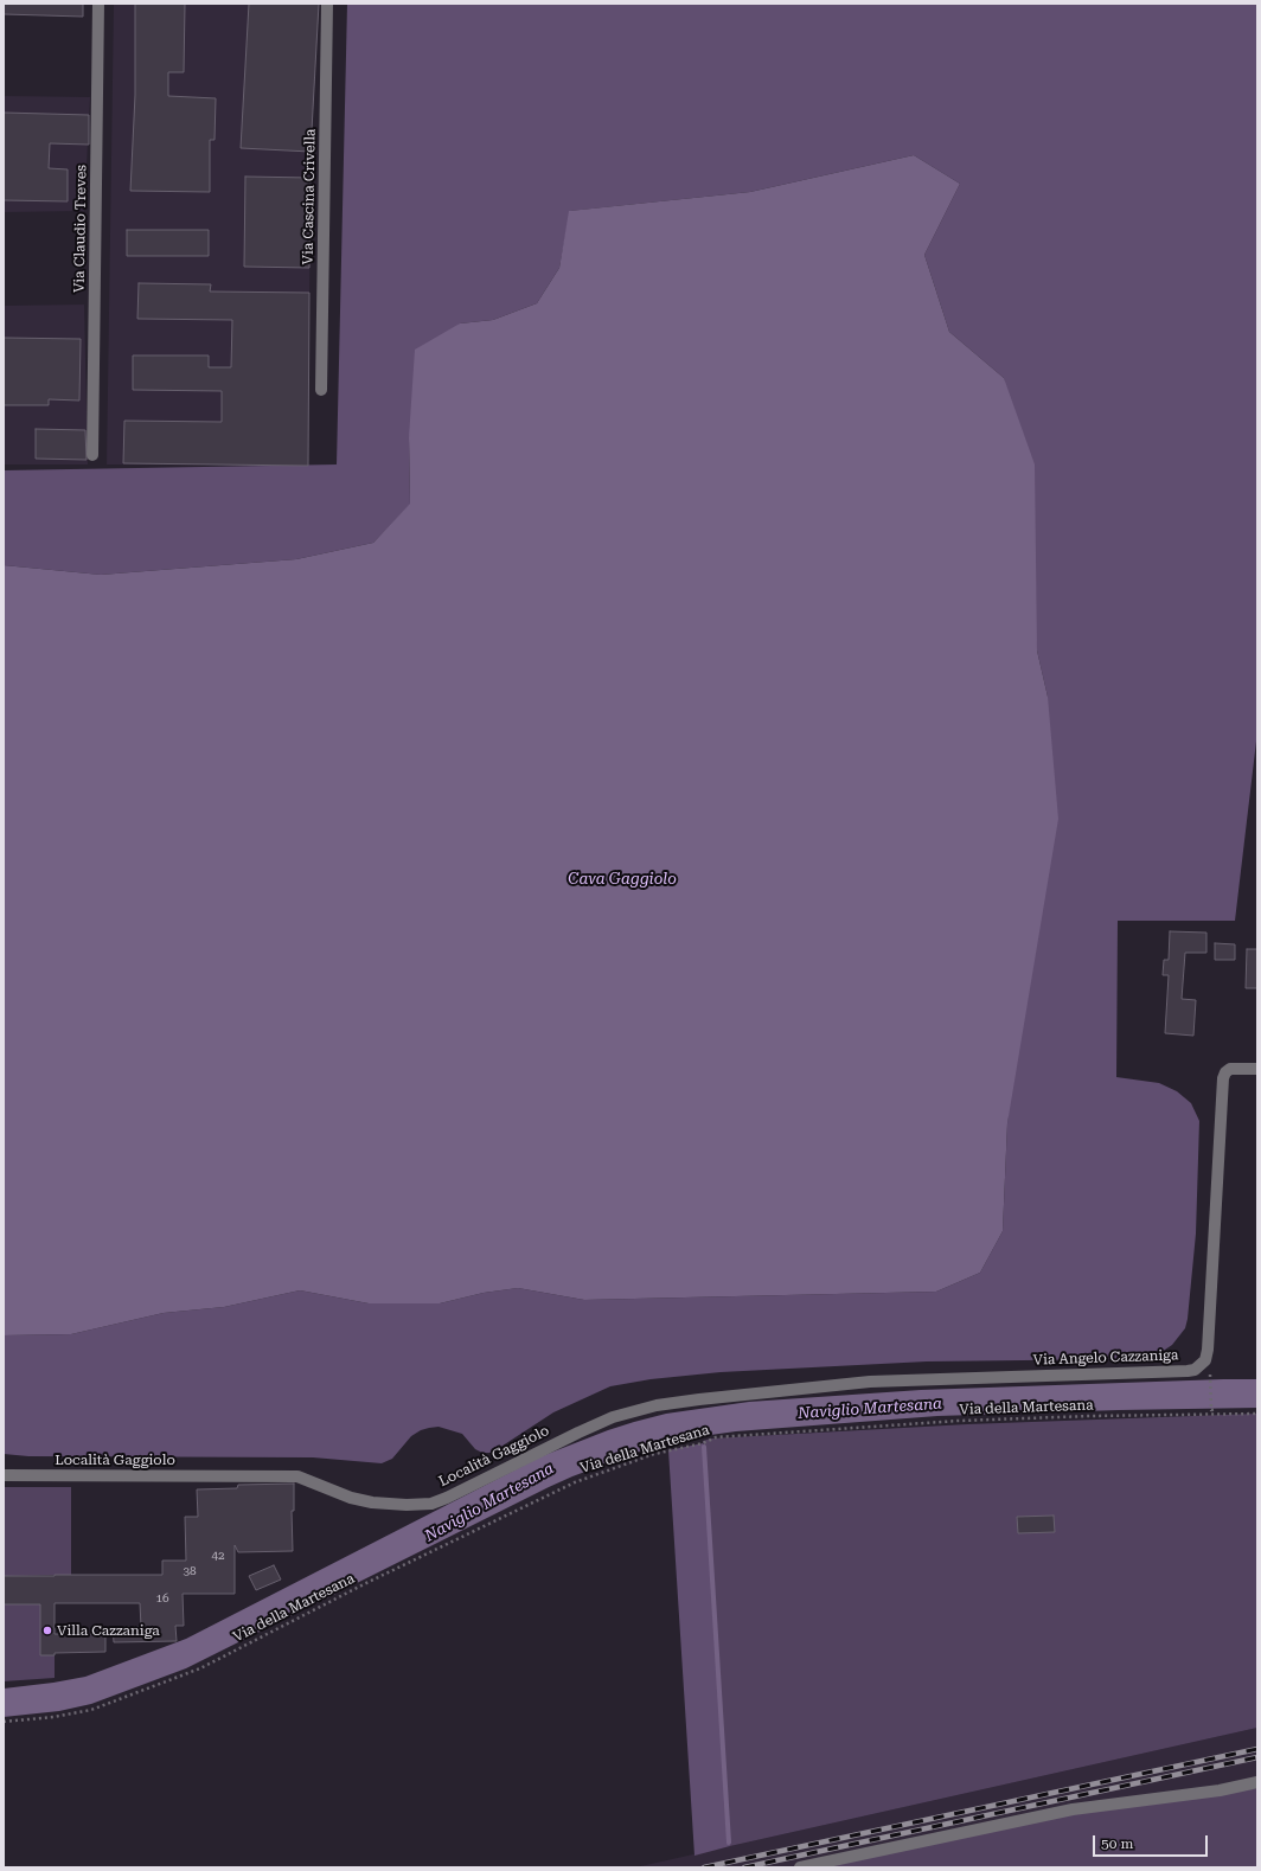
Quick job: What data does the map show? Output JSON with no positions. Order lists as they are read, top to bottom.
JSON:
{
  "streets": {
    "street": [
      "Via Cascina Crivella",
      "Via Claudio Treves",
      "Via Angelo Cazzaniga",
      "Località Gaggiolo"
    ],
    "path": ["Via della Martesana"]
  },
  "crossings": [
    ["Via Angelo Cazzaniga", "Località Gaggiolo"]
  ],
  "water": ["Cava Gaggiolo", "Naviglio Martesana"],
  "places": ["Villa Cazzaniga"],
  "house_numbers": ["42", "38", "16"],
  "scale_bar": "50 m"
}
